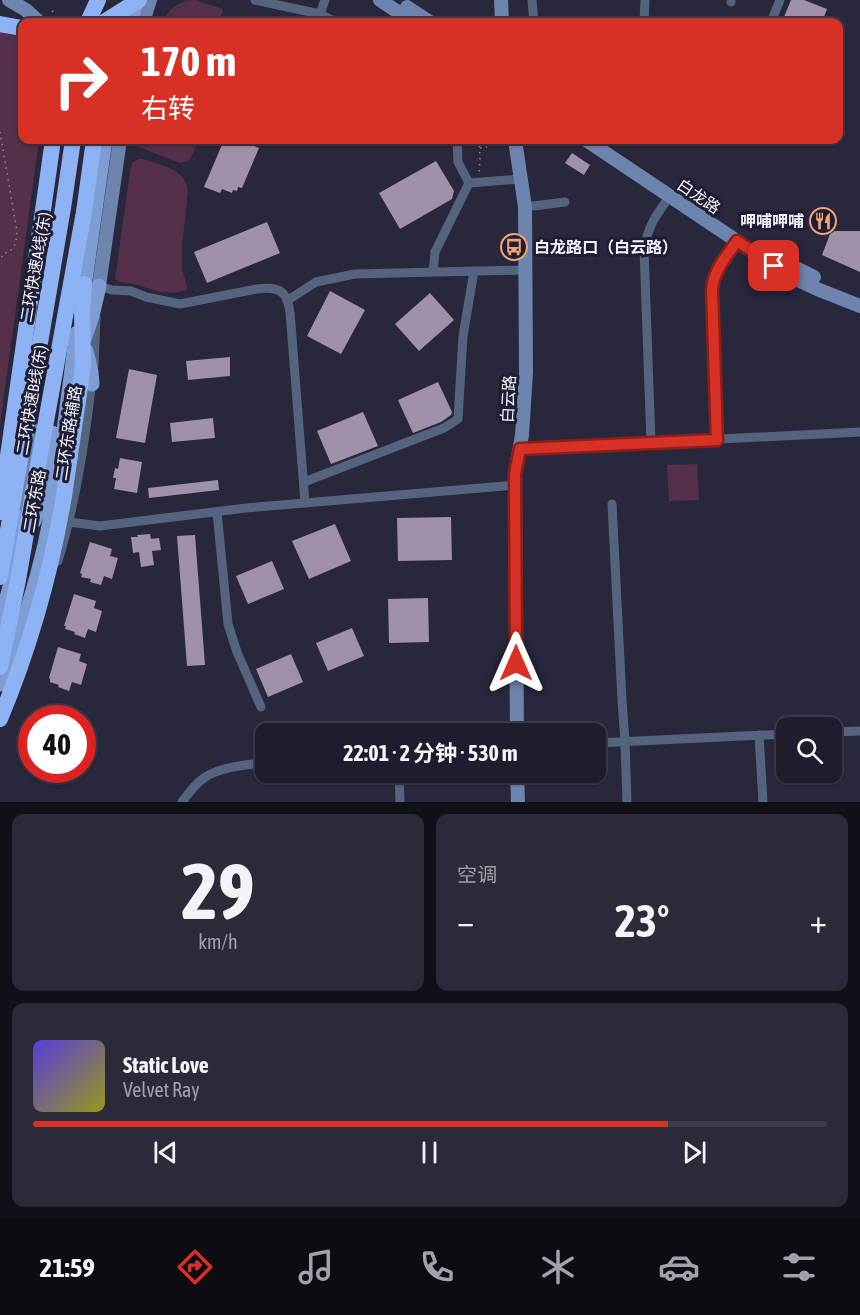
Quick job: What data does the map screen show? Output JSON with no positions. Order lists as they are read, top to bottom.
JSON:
{
  "streets": {
    "highway": ["二环快速A线(东)", "二环快速B线(东)"],
    "main road": ["二环东路"],
    "street": ["白龙路", "白云路", "二环东路辅路"]
  },
  "crossings": [
    ["二环东路辅路", "二环东路"]
  ],
  "places": {
    "restaurant": ["呷哺呷哺"],
    "bus stop": ["白龙路口（白云路）"]
  },
  "page": {
    "turn": ["170 m", "右转"],
    "limit": "40",
    "trip": "22:01 · 2 分钟 · 530 m",
    "tile": [
      ["29", "km/h"],
      "空调"
    ],
    "heat": ["−", "23°", "+"],
    "song": ["Static Love", "Velvet Ray"],
    "tabs": "21:59"
  }
}
